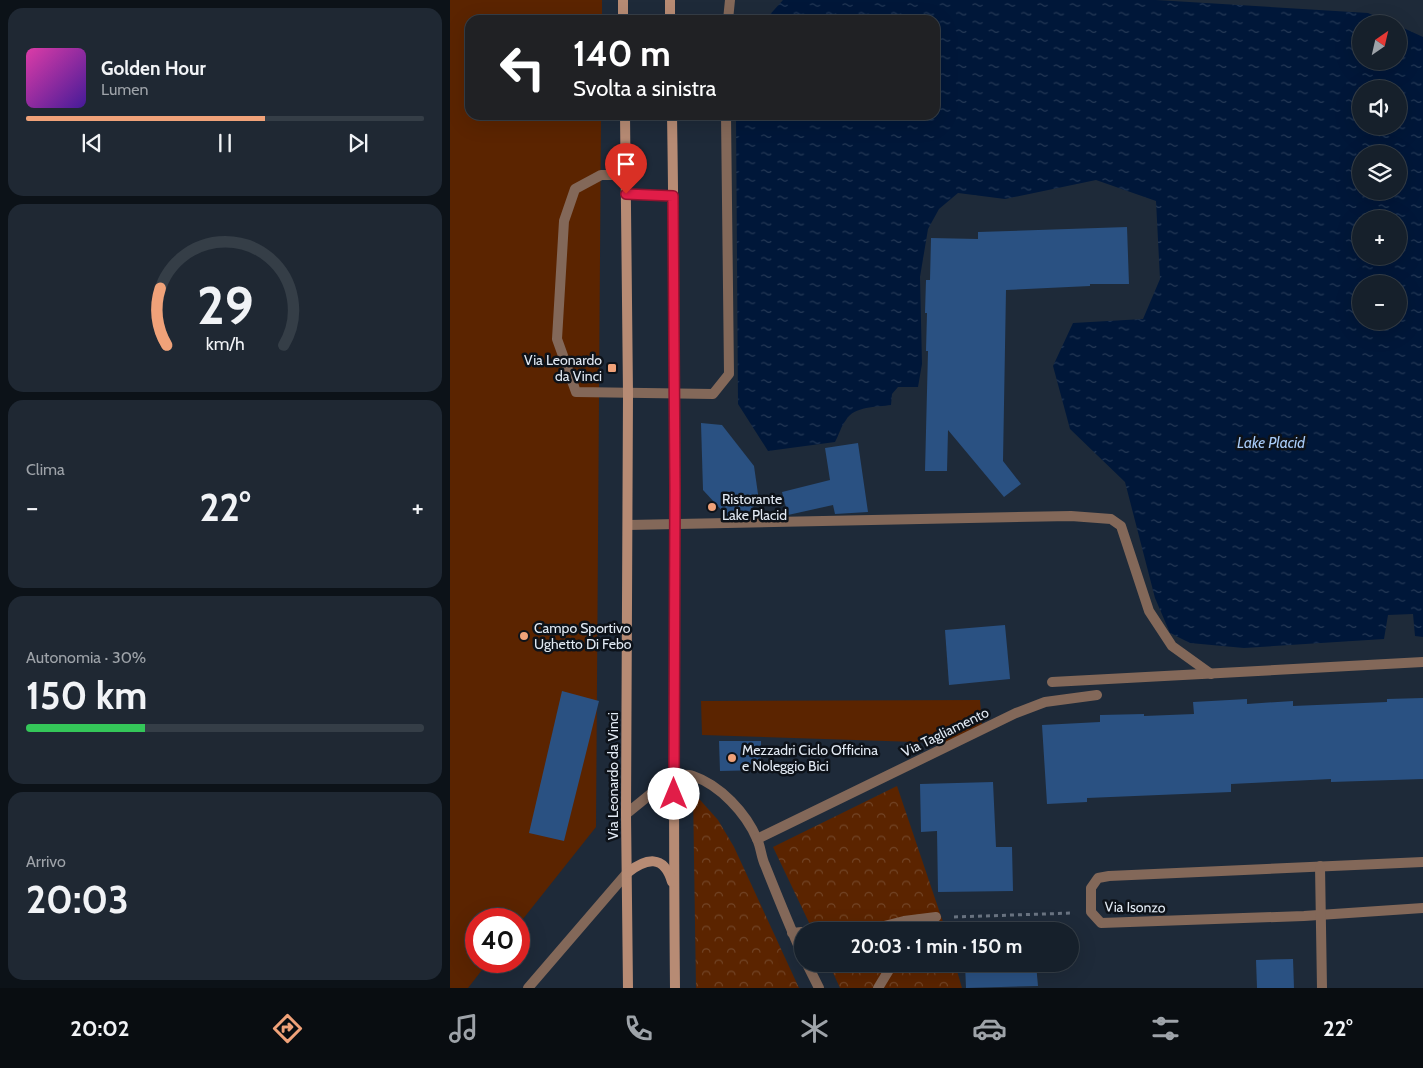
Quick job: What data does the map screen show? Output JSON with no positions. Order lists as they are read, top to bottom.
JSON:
{
  "streets": {
    "street": ["Via Tagliamento", "Via Leonardo da Vinci", "Via Isonzo"]
  },
  "water": ["Lake Placid"],
  "places": {
    "transit": ["Via Leonardo da Vinci"],
    "other": ["Ristorante Lake Placid", "Campo Sportivo Ughetto Di Febo", "Mezzadri Ciclo Officina e Noleggio Bici"]
  },
  "north": "top right",
  "page": {
    "map_buttons": ["+", "−"],
    "turn": ["140 m", "Svolta a sinistra"],
    "song": ["Golden Hour", "Lumen"],
    "tile": [
      "Clima",
      ["Autonomia · 30%", "150 km"],
      ["Arrivo", "20:03"]
    ],
    "heat": ["−", "22°", "+"],
    "limit": "40",
    "trip": "20:03 · 1 min · 150 m",
    "tabs": ["20:02", "22°"],
    "gauge": ["29", "km/h"]
  }
}
